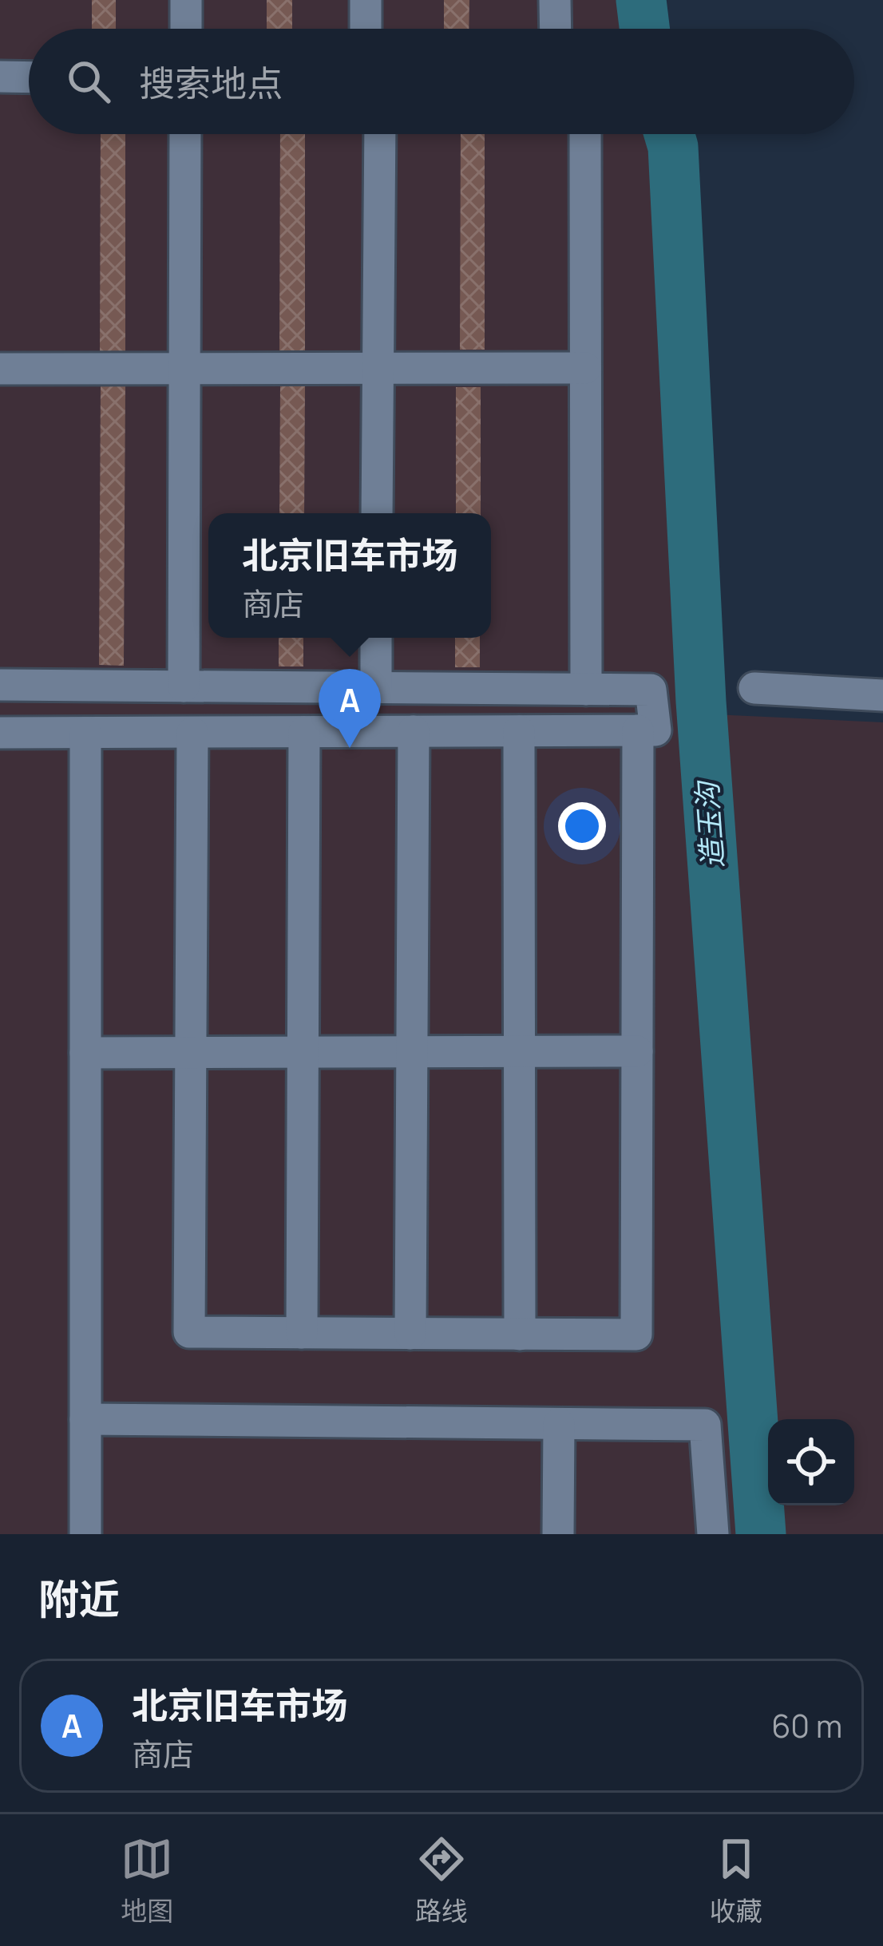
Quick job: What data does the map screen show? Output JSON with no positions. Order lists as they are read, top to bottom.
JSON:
{
  "water": ["造玉沟"],
  "page": {
    "search": "搜索地点",
    "popup": ["北京旧车市场", "商店"],
    "pins": "A",
    "heading": "附近",
    "list": [
      {
        "mark": "A",
        "name": "北京旧车市场",
        "note": "商店",
        "value": "60 m"
      }
    ],
    "nav": ["地图", "路线", "收藏"]
  }
}
